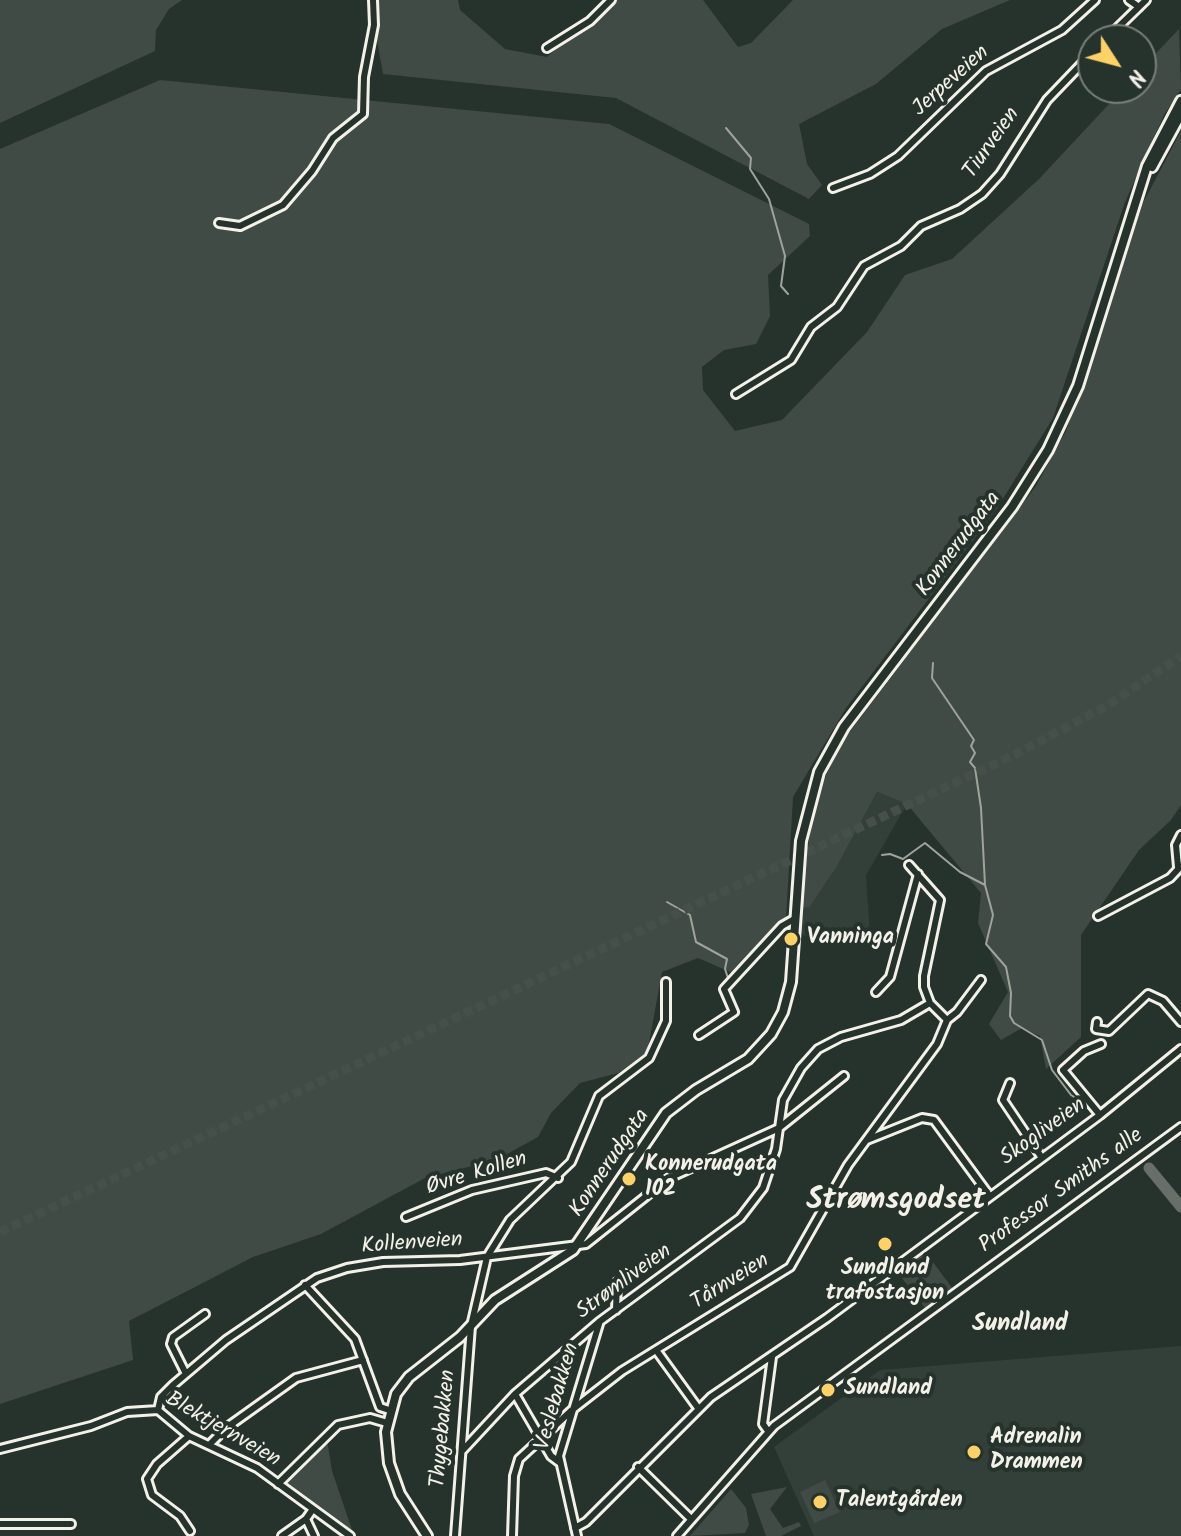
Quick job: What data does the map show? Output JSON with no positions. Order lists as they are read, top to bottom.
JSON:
{
  "streets": {
    "main road": ["Konnerudgata"],
    "street": [
      "Jerpeveien",
      "Tiurveien",
      "Skogliveien",
      "Øvre Kollen",
      "Professor Smiths alle",
      "Kollenveien",
      "Strømliveien",
      "Tårnveien",
      "Veslebakken",
      "Thygebakken",
      "Blektjernveien"
    ]
  },
  "crossings": [
    ["Konnerudgata", "Kollenveien"],
    ["Konnerudgata", "Strømliveien"],
    ["Konnerudgata", "Thygebakken"],
    ["Konnerudgata", "Blektjernveien"],
    ["Skogliveien", "Veslebakken"],
    ["Øvre Kollen", "Thygebakken"],
    ["Kollenveien", "Thygebakken"],
    ["Kollenveien", "Blektjernveien"],
    ["Strømliveien", "Veslebakken"],
    ["Strømliveien", "Thygebakken"],
    ["Tårnveien", "Veslebakken"]
  ],
  "districts": ["Strømsgodset", "Sundland"],
  "places": [
    "Vanninga",
    "Konnerudgata 102",
    "Sundland trafostasjon",
    "Sundland",
    "Adrenalin Drammen",
    "Talentgården"
  ],
  "north": "bottom right"
}
